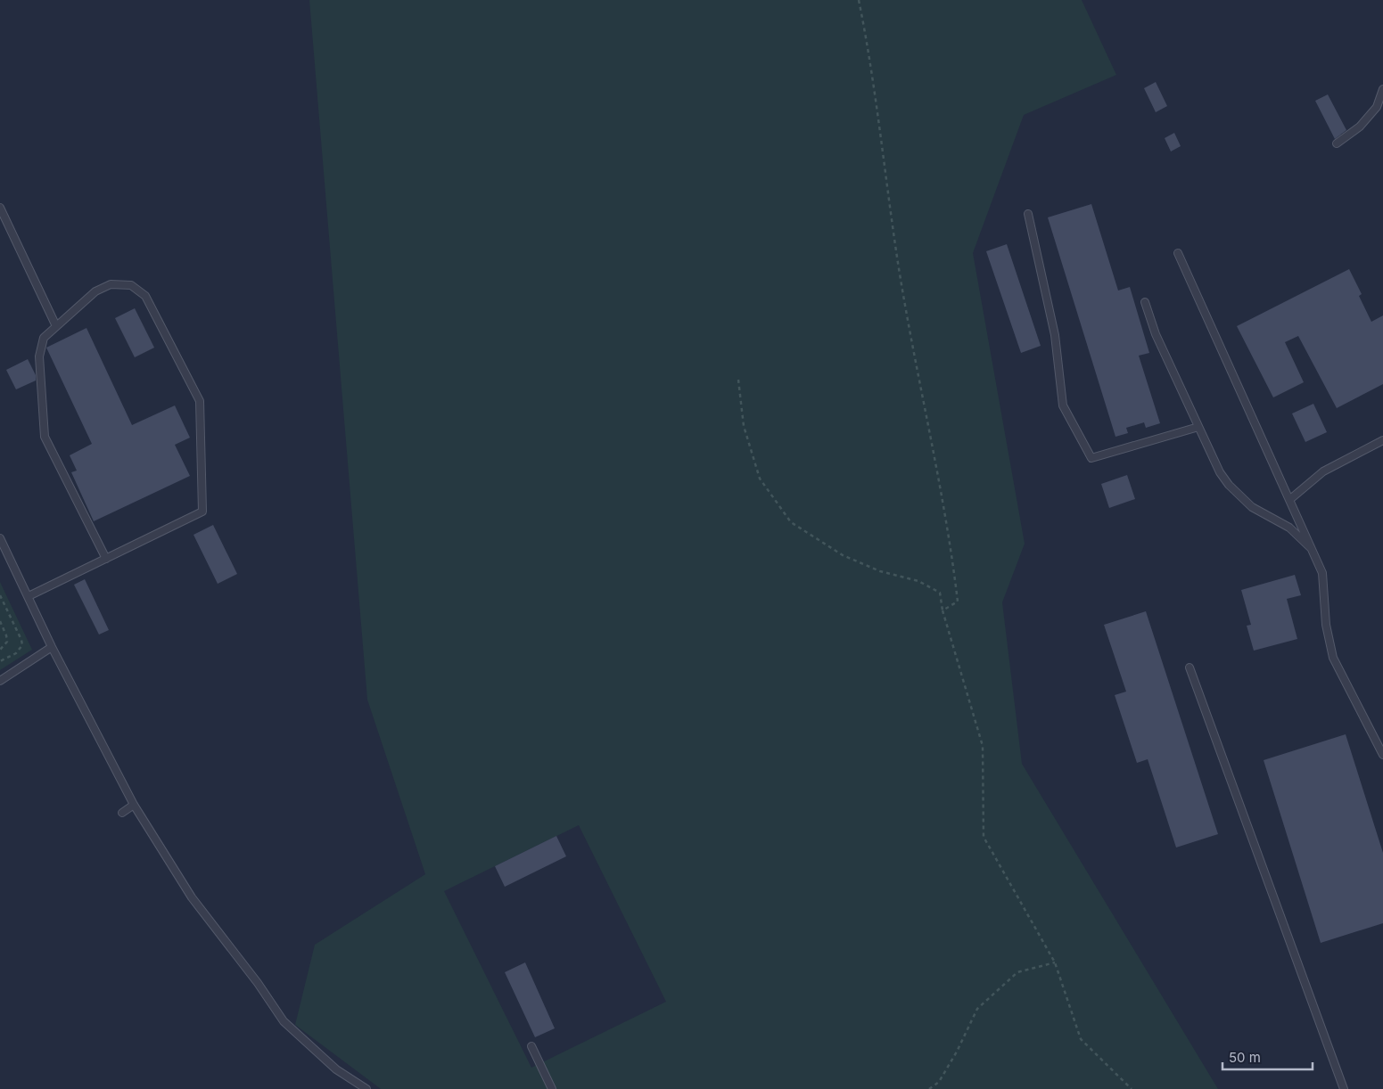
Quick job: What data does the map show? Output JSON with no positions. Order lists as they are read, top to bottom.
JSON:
{
  "scale_bar": "50 m"
}
